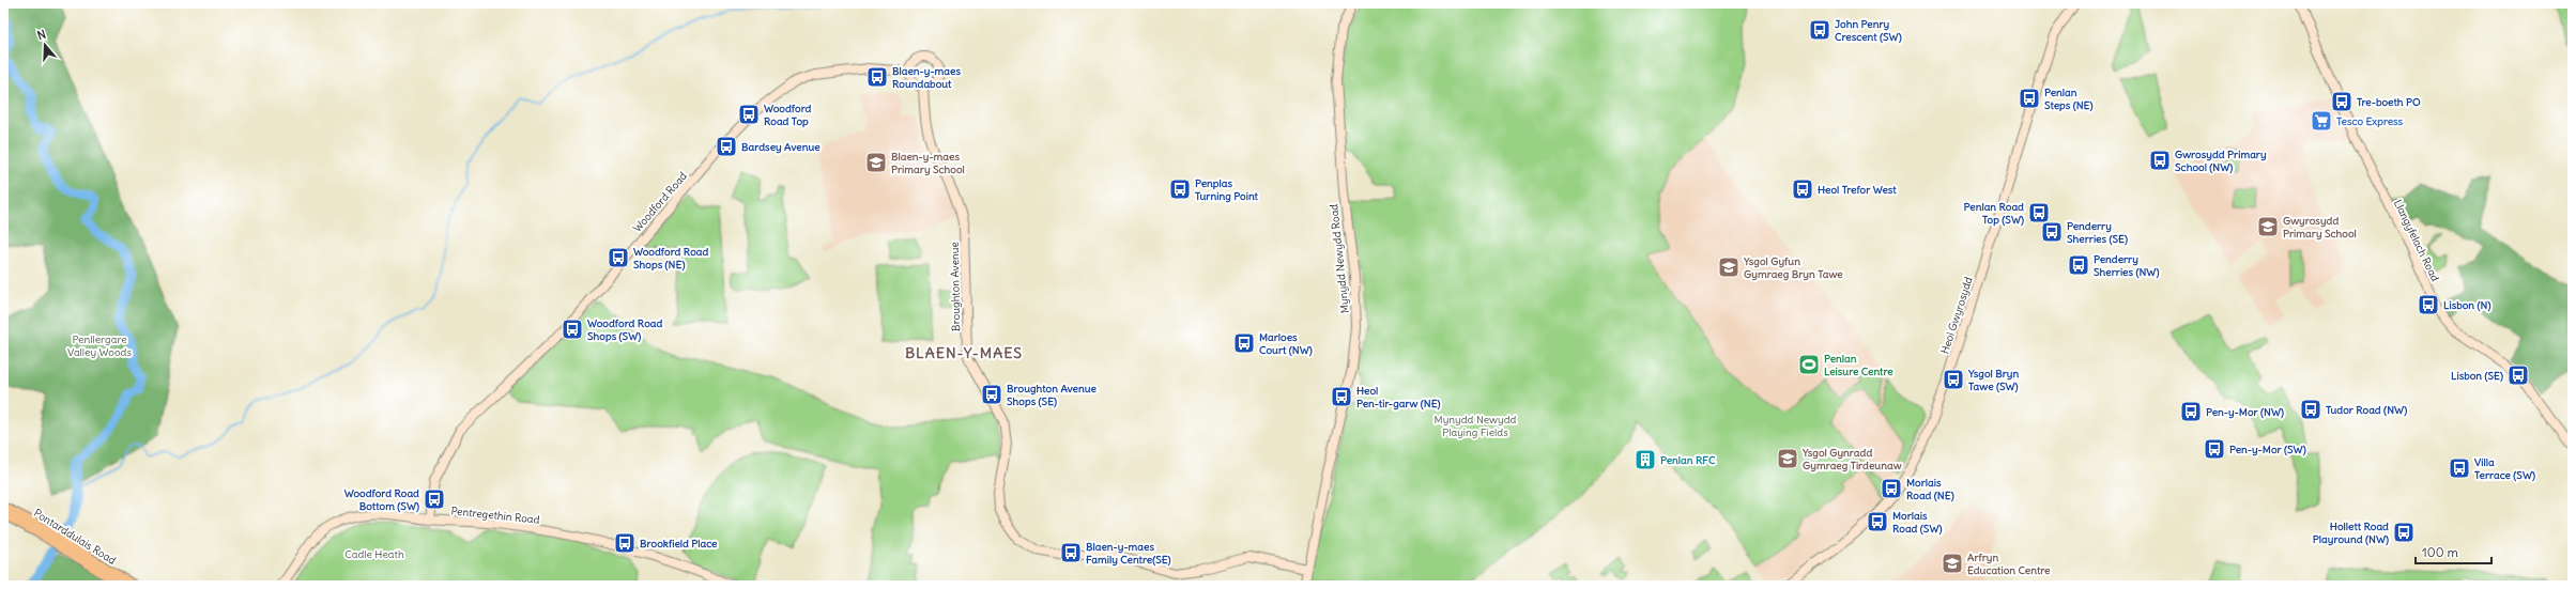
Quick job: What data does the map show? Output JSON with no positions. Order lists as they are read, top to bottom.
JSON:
{
  "streets": {
    "main road": ["Pontarddulais Road"],
    "street": [
      "Woodford Road",
      "Llangyfelach Road",
      "Mynydd Newydd Road",
      "Broughton Avenue",
      "Heol Gwyrosydd",
      "Pentregethin Road"
    ]
  },
  "crossings": [
    ["Woodford Road", "Broughton Avenue"],
    ["Woodford Road", "Pentregethin Road"],
    ["Mynydd Newydd Road", "Broughton Avenue"]
  ],
  "districts": ["BLAEN-Y-MAES"],
  "parks": ["Penllergare Valley Woods", "Mynydd Newydd Playing Fields", "Cadle Heath"],
  "places": {
    "bus stop": [
      "John Penry Crescent (SW)",
      "Blaen-y-maes Roundabout",
      "Penlan Steps (NE)",
      "Tre-boeth PO",
      "Woodford Road Top",
      "Bardsey Avenue",
      "Gwrosydd Primary School (NW)",
      "Penplas Turning Point",
      "Heol Trefor West",
      "Penlan Road Top (SW)",
      "Penderry Sherries (SE)",
      "Woodford Road Shops (NE)",
      "Penderry Sherries (NW)",
      "Lisbon (N)",
      "Woodford Road Shops (SW)",
      "Marloes Court (NW)",
      "Lisbon (SE)",
      "Ysgol Bryn Tawe (SW)",
      "Broughton Avenue Shops (SE)",
      "Heol Pen-tir-garw (NE)",
      "Tudor Road (NW)",
      "Pen-y-Mor (NW)",
      "Pen-y-Mor (SW)",
      "Villa Terrace (SW)",
      "Morlais Road (NE)",
      "Woodford Road Bottom (SW)",
      "Morlais Road (SW)",
      "Hollett Road Playround (NW)",
      "Brookfield Place",
      "Blaen-y-maes Family Centre(SE)"
    ],
    "supermarket": ["Tesco Express"],
    "school or university": [
      "Blaen-y-maes Primary School",
      "Gwyrosydd Primary School",
      "Ysgol Gyfun Gymraeg Bryn Tawe",
      "Ysgol Gynradd Gymraeg Tirdeunaw",
      "Arfryn Education Centre"
    ],
    "sports": ["Penlan Leisure Centre"],
    "building": ["Penlan RFC"]
  },
  "scale_bar": "100 m",
  "north": "top"
}
